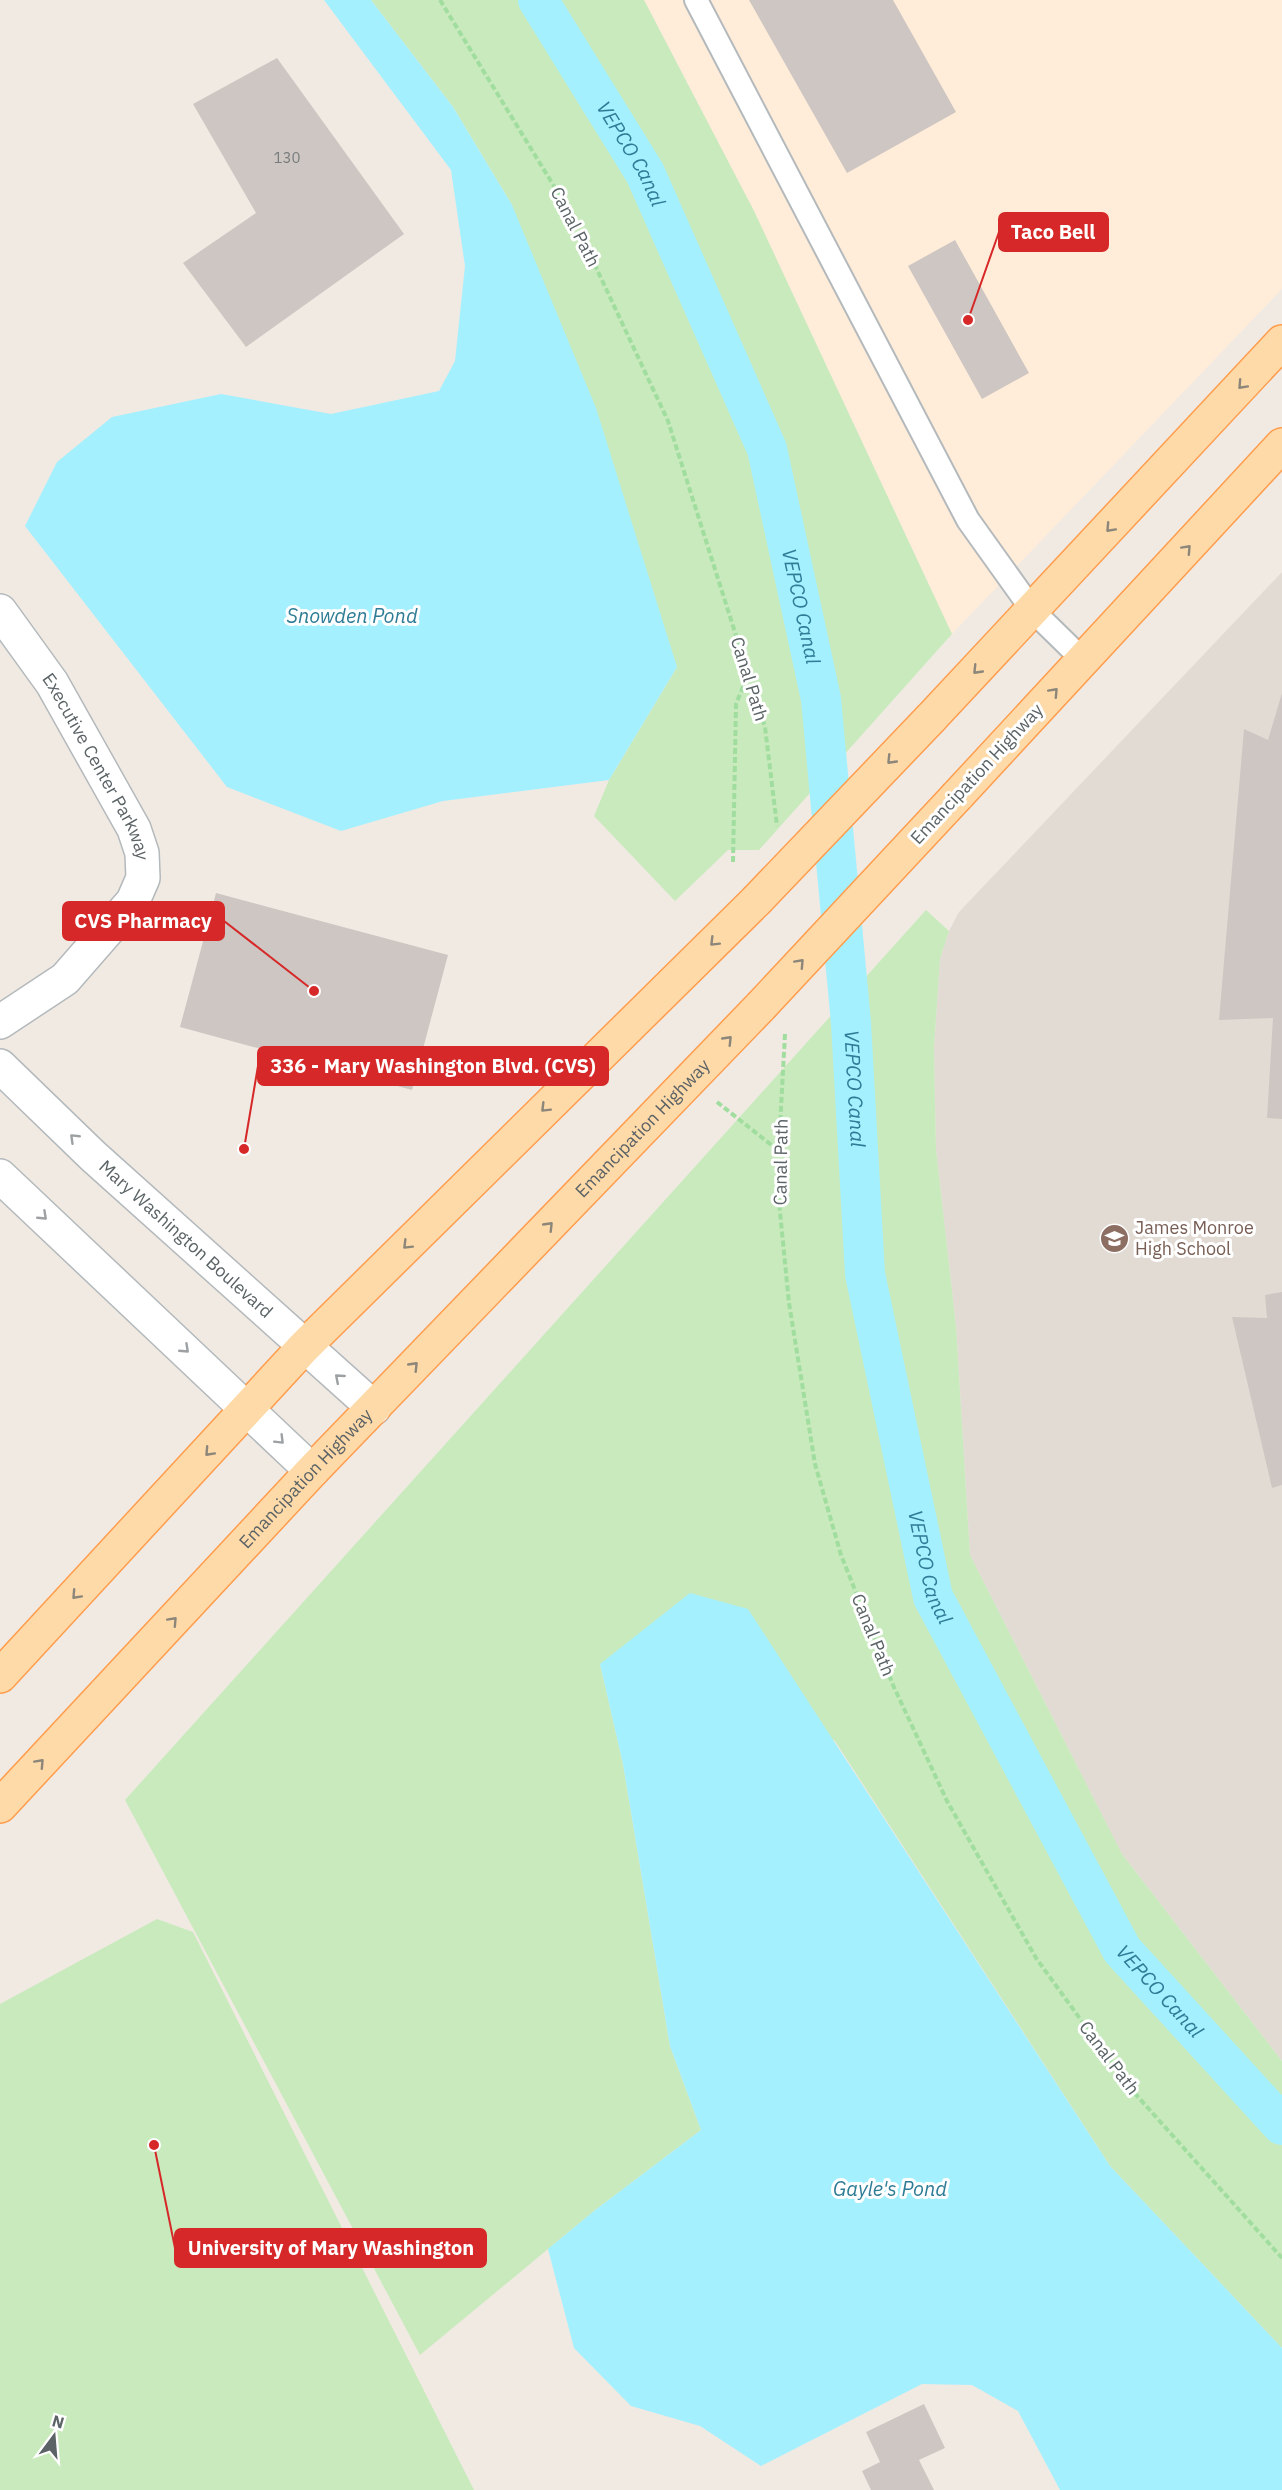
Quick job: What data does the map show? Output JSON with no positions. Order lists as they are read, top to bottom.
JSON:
{
  "streets": {
    "main road": ["Emancipation Highway"],
    "street": ["Executive Center Parkway", "Mary Washington Boulevard"],
    "path": ["Canal Path"]
  },
  "crossings": [
    ["Canal Path", "Emancipation Highway"],
    ["Emancipation Highway", "Mary Washington Boulevard"]
  ],
  "water": ["VEPCO Canal", "Snowden Pond", "Gayle's Pond"],
  "places": {
    "other": [
      "Taco Bell",
      "CVS Pharmacy",
      "336 - Mary Washington Blvd. (CVS)",
      "University of Mary Washington"
    ],
    "school or university": ["James Monroe High School"]
  },
  "house_numbers": ["130"],
  "north": "top"
}
